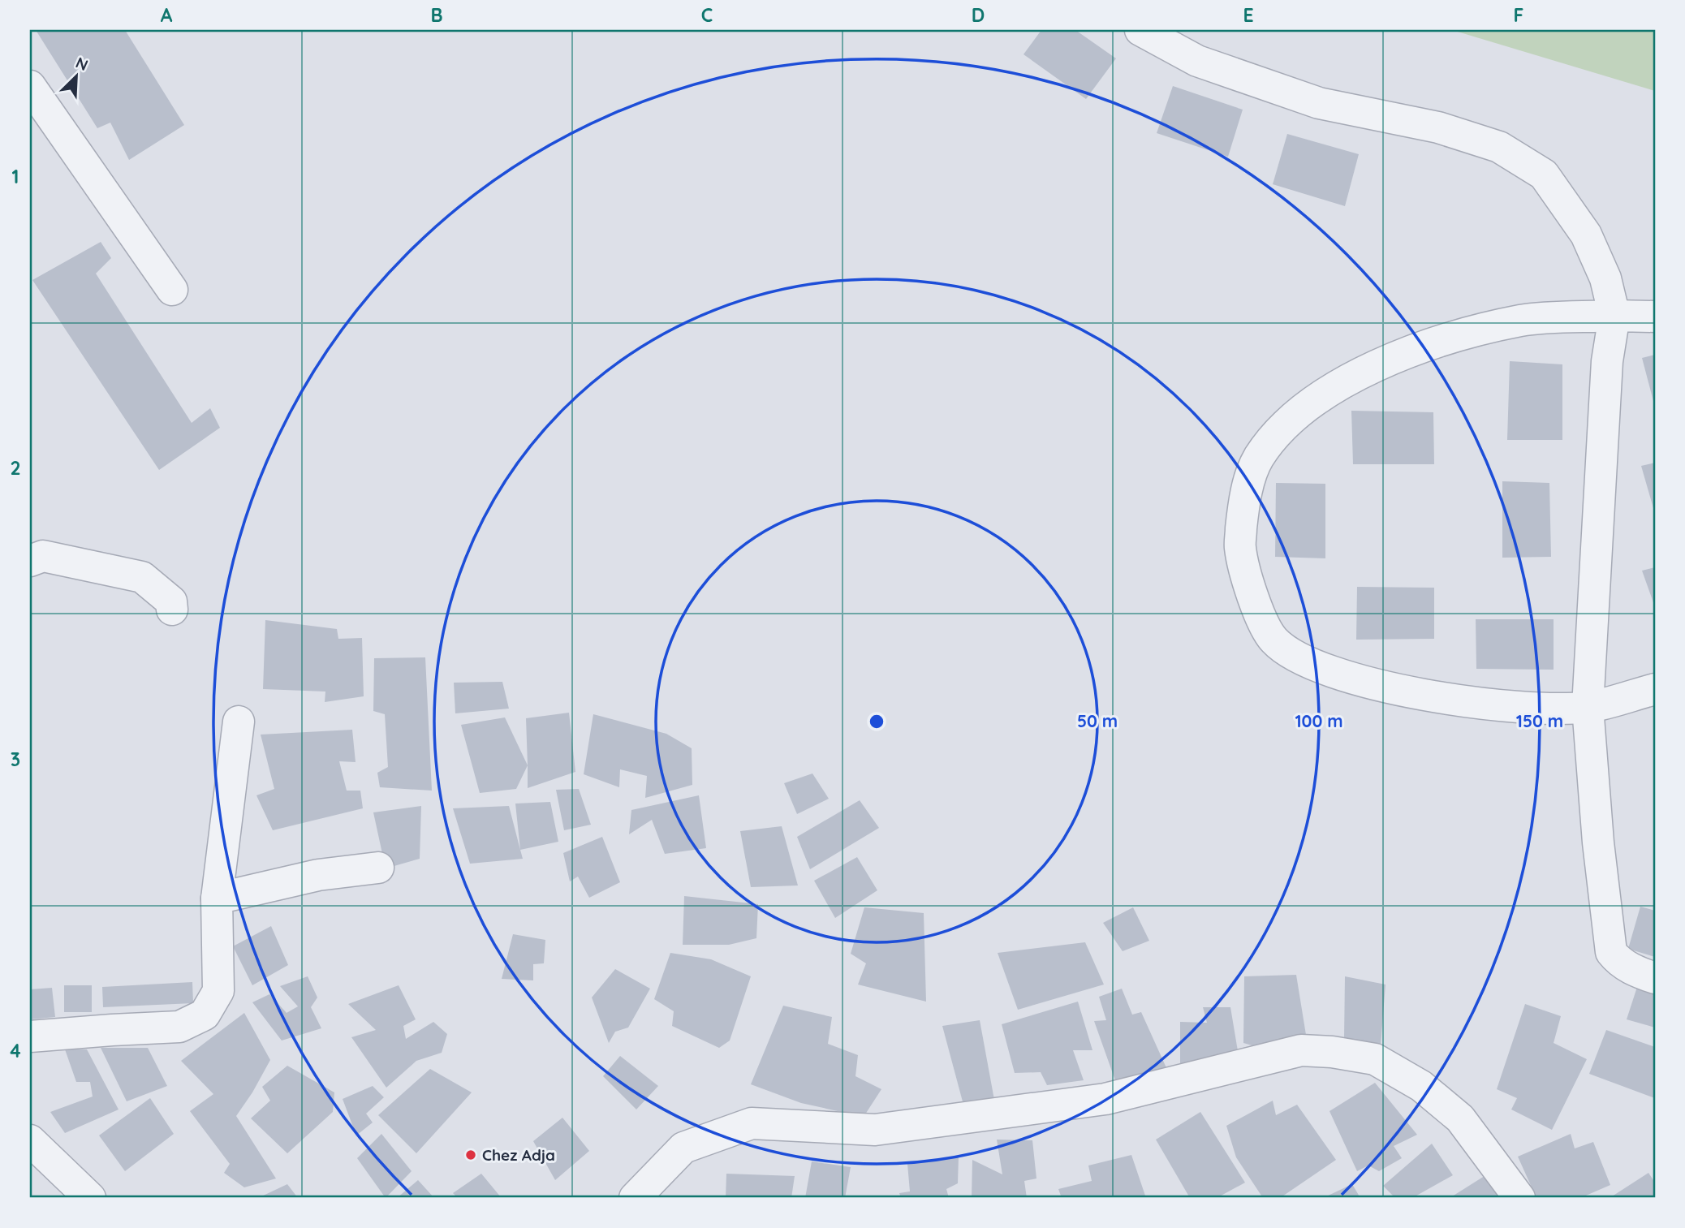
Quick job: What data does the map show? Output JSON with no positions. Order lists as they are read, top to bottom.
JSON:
{
  "places": ["Chez Adja"],
  "north": "top right",
  "grid": {
    "columns": [
      "A",
      "B",
      "C",
      "D",
      "E",
      "F"
    ],
    "rows": [
      "1",
      "2",
      "3",
      "4"
    ]
  },
  "rings": ["50 m", "100 m", "150 m"]
}
